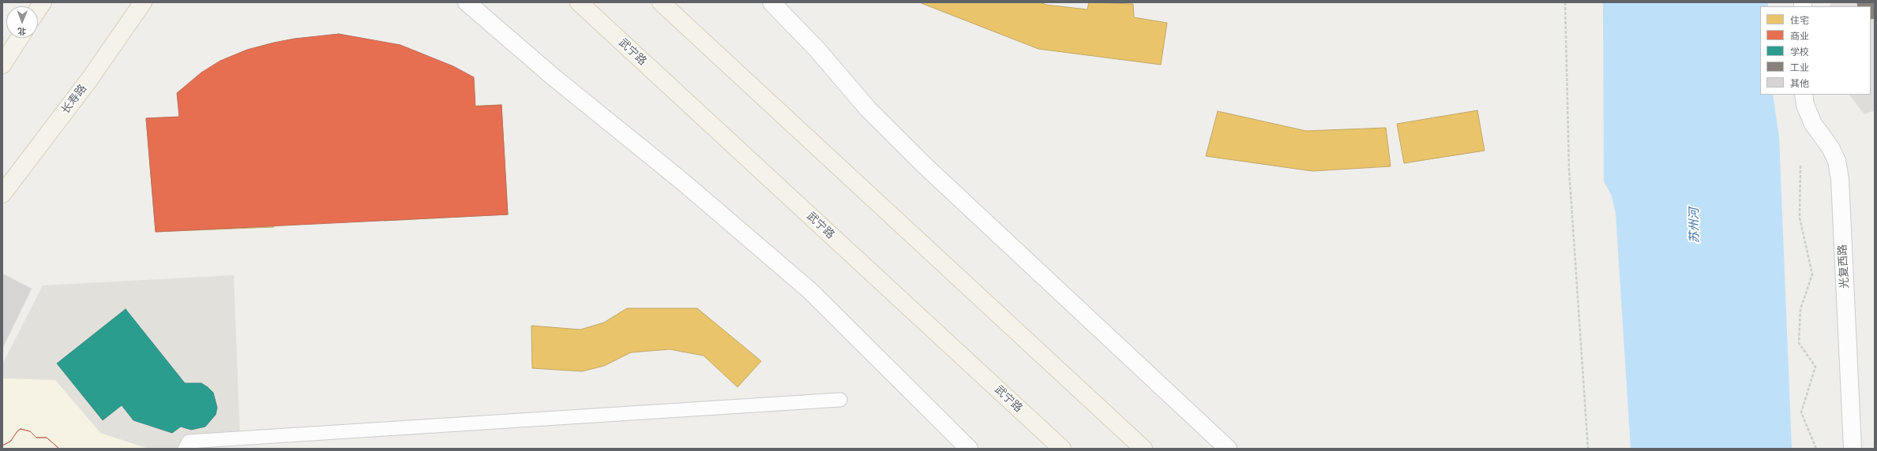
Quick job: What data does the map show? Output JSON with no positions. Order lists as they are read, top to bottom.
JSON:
{
  "streets": {
    "main road": ["武宁路", "长寿路"],
    "street": ["光复西路"]
  },
  "water": ["苏州河"],
  "legend": [
    "住宅",
    "商业",
    "学校",
    "工业",
    "其他"
  ],
  "north": "bottom"
}
